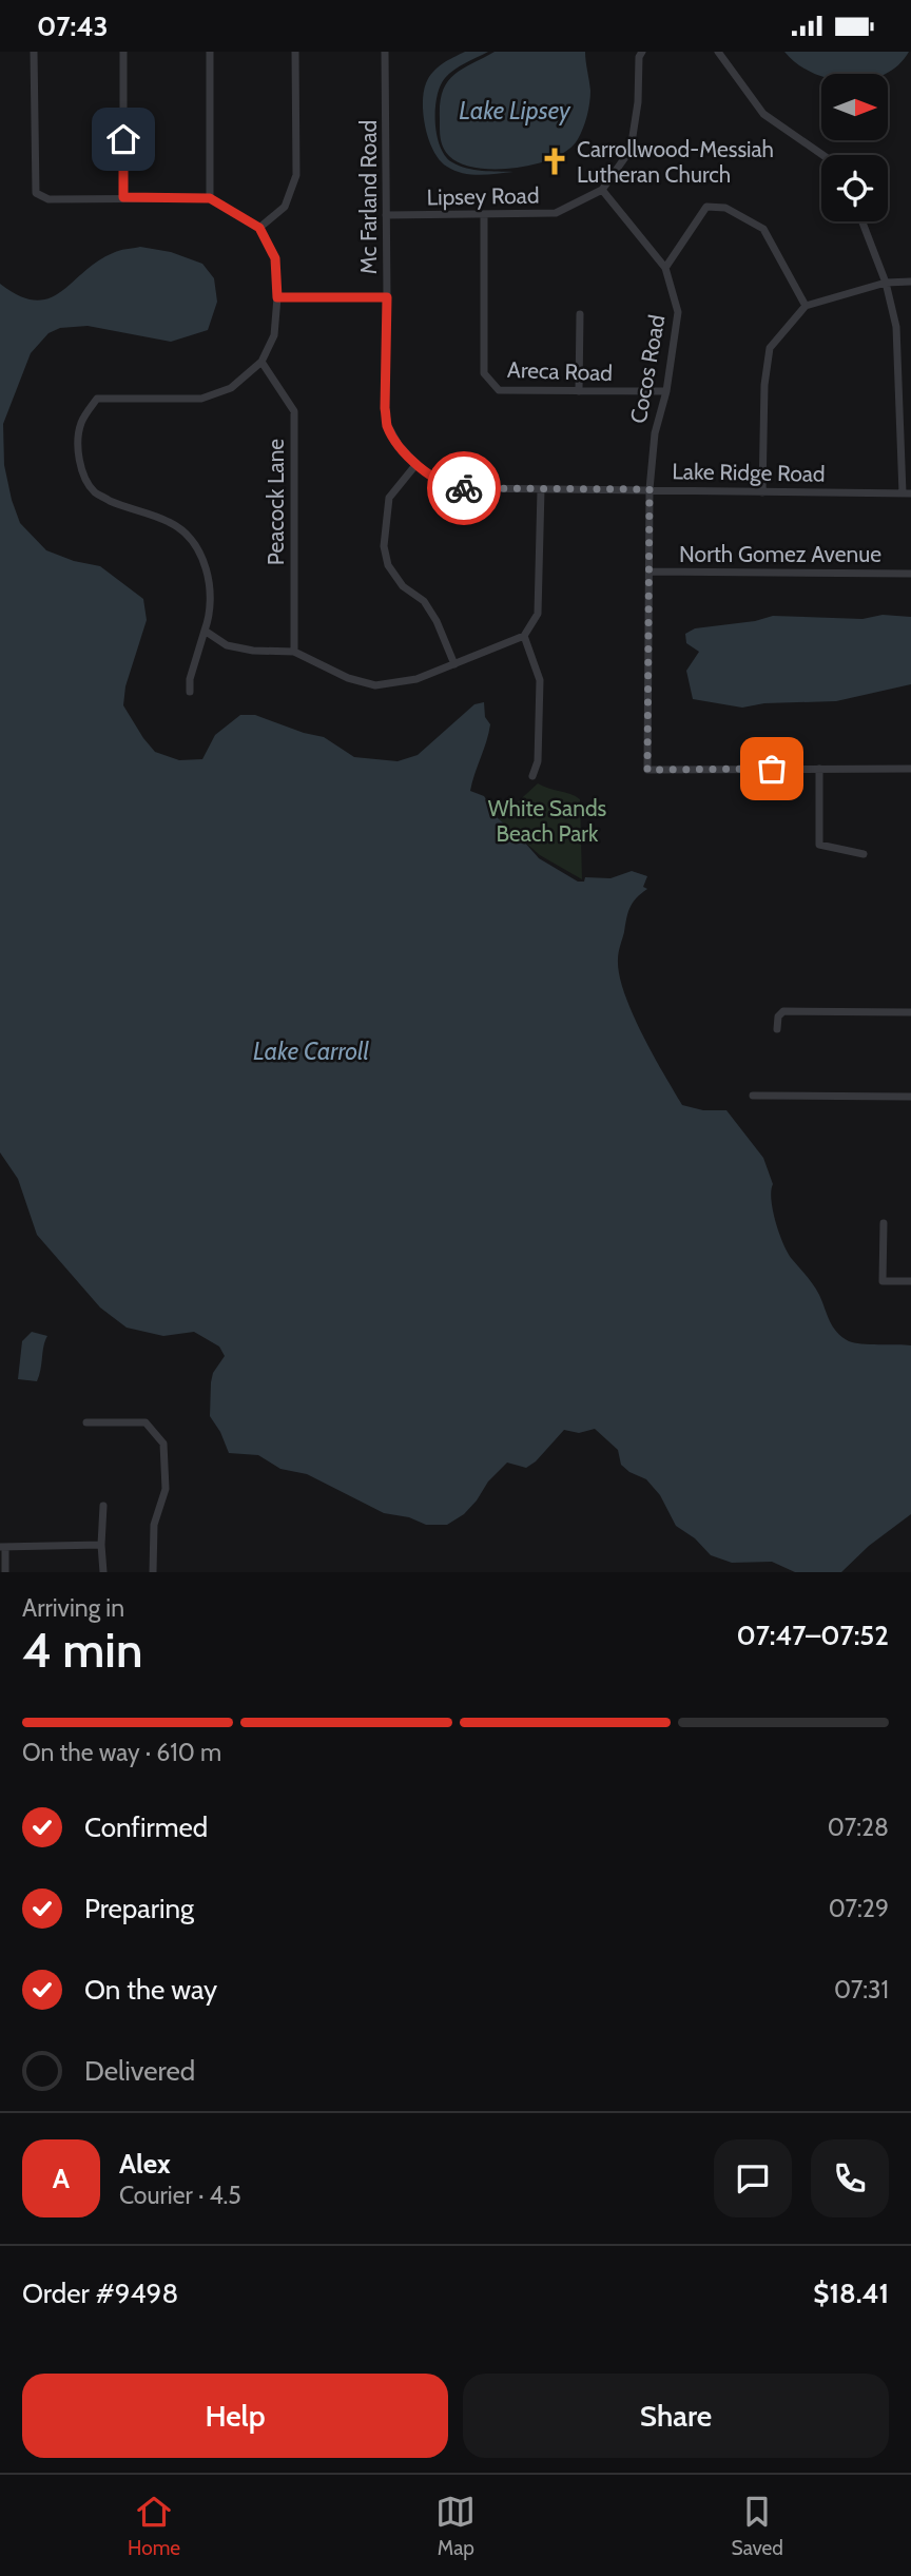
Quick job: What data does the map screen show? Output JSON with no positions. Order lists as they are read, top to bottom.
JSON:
{
  "streets": {
    "street": [
      "Lipsey Road",
      "Mc Farland Road",
      "Cocos Road",
      "Areca Road",
      "Lake Ridge Road",
      "Peacock Lane",
      "North Gomez Avenue"
    ]
  },
  "crossings": [
    ["Lipsey Road", "Mc Farland Road"],
    ["Lipsey Road", "Cocos Road"],
    ["Lipsey Road", "Areca Road"],
    ["Mc Farland Road", "Lake Ridge Road"],
    ["Cocos Road", "Areca Road"],
    ["Cocos Road", "Lake Ridge Road"],
    ["Cocos Road", "North Gomez Avenue"]
  ],
  "water": ["Lake Lipsey", "Lake Carroll"],
  "parks": ["White Sands Beach Park"],
  "places": {
    "church": ["Carrollwood-Messiah Lutheran Church"]
  },
  "north": "right",
  "page": {
    "status": "07:43",
    "heading": ["4 min", "Arriving in", "07:47–07:52"],
    "panel": [
      "Alex",
      "Courier · 4.5",
      "Order #9498",
      "$18.41"
    ],
    "bar": "On the way · 610 m",
    "list": [
      ["Confirmed", "07:28"],
      ["Preparing", "07:29"],
      ["On the way", "07:31"],
      "Delivered"
    ],
    "round": "A",
    "buttons": ["Help", "Share"],
    "tabs": ["Home", "Map", "Saved"]
  }
}
